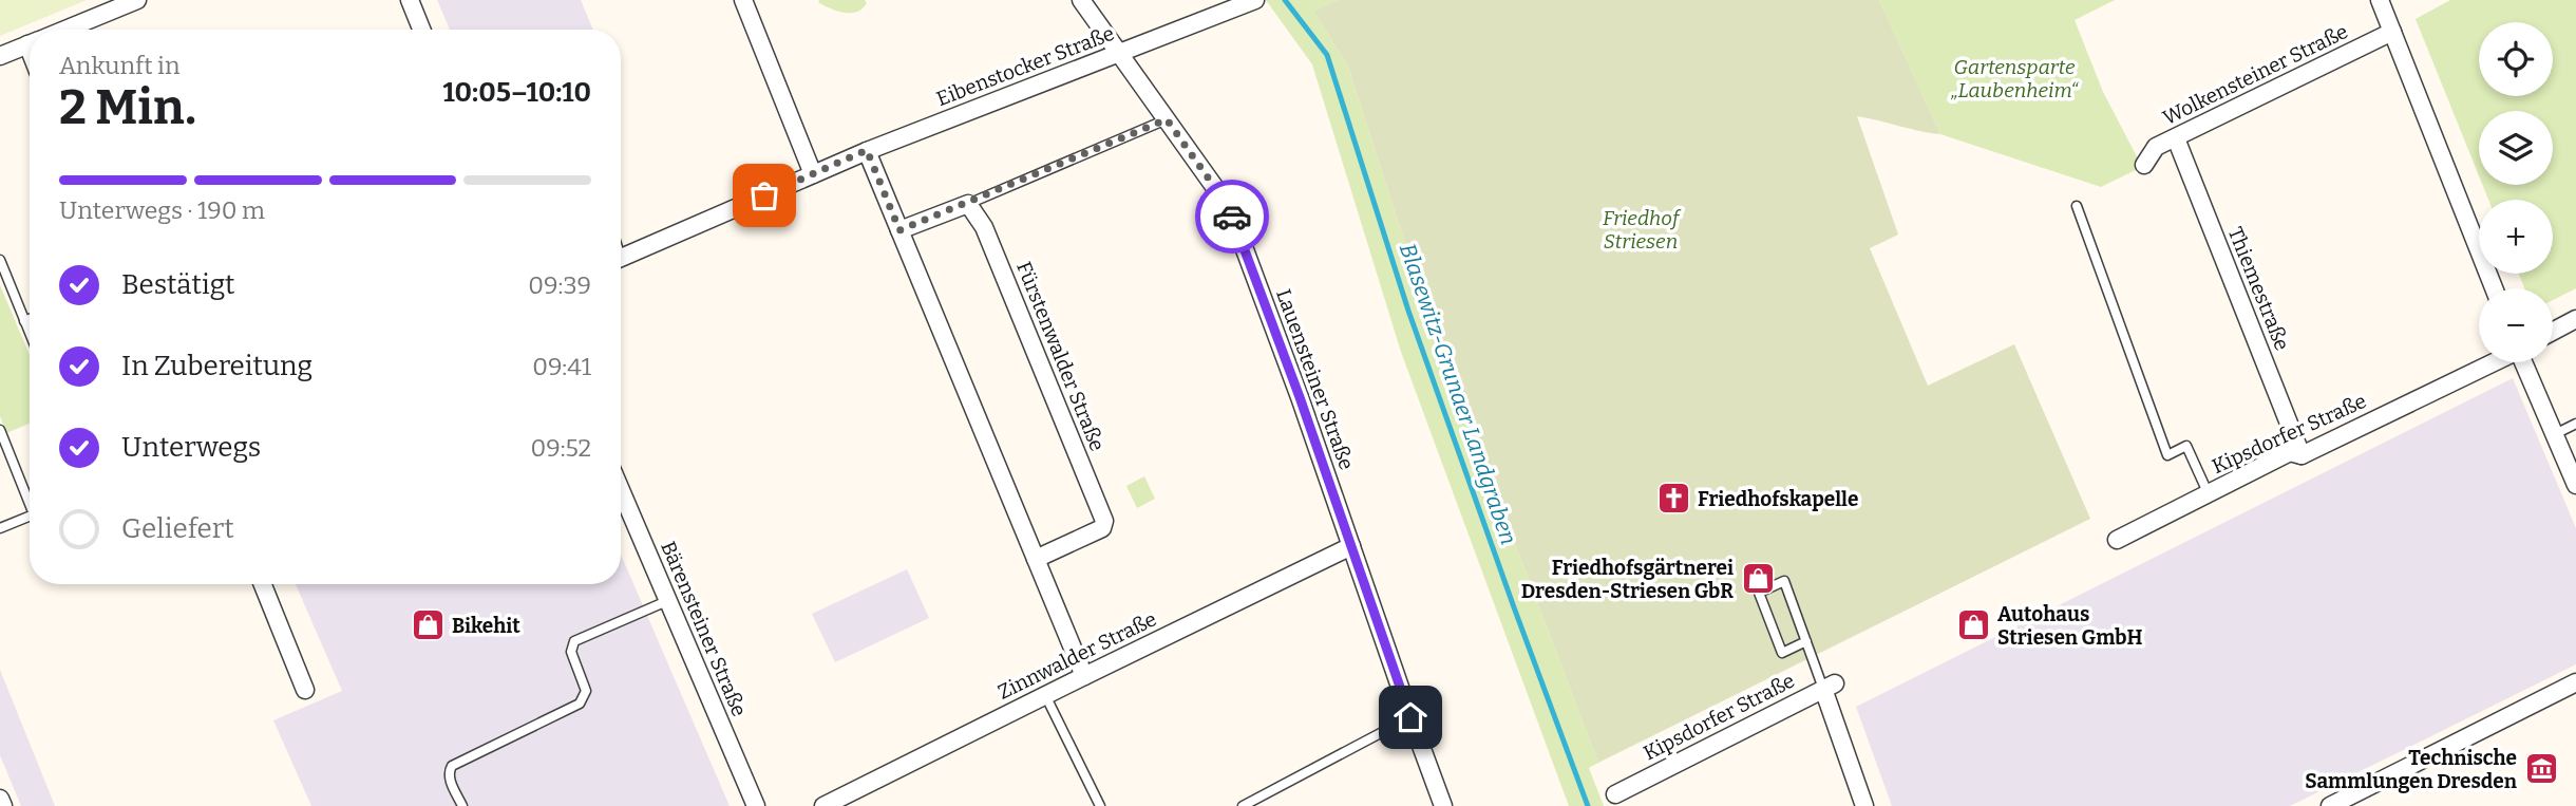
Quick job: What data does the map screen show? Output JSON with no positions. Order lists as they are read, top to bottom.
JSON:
{
  "streets": {
    "street": [
      "Eibenstocker Straße",
      "Wolkensteiner Straße",
      "Thiemestraße",
      "Fürstenwalder Straße",
      "Lauensteiner Straße",
      "Kipsdorfer Straße",
      "Bärensteiner Straße",
      "Zinnwalder Straße"
    ]
  },
  "crossings": [
    ["Eibenstocker Straße", "Lauensteiner Straße"],
    ["Wolkensteiner Straße", "Thiemestraße"],
    ["Thiemestraße", "Kipsdorfer Straße"],
    ["Lauensteiner Straße", "Zinnwalder Straße"]
  ],
  "water": ["Blasewitz‐Grunaer Landgraben"],
  "parks": ["Gartensparte „Laubenheim“", "Friedhof Striesen"],
  "places": {
    "church": ["Friedhofskapelle"],
    "shop": ["Friedhofsgärtnerei Dresden-Striesen GbR", "Bikehit", "Autohaus Striesen GmbH"],
    "museum": ["Technische Sammlungen Dresden"]
  },
  "page": {
    "map_buttons": ["+", "−"],
    "heading": ["2 Min.", "Ankunft in", "10:05–10:10"],
    "bar": "Unterwegs · 190 m",
    "list": [
      ["Bestätigt", "09:39"],
      ["In Zubereitung", "09:41"],
      ["Unterwegs", "09:52"],
      "Geliefert"
    ]
  }
}
